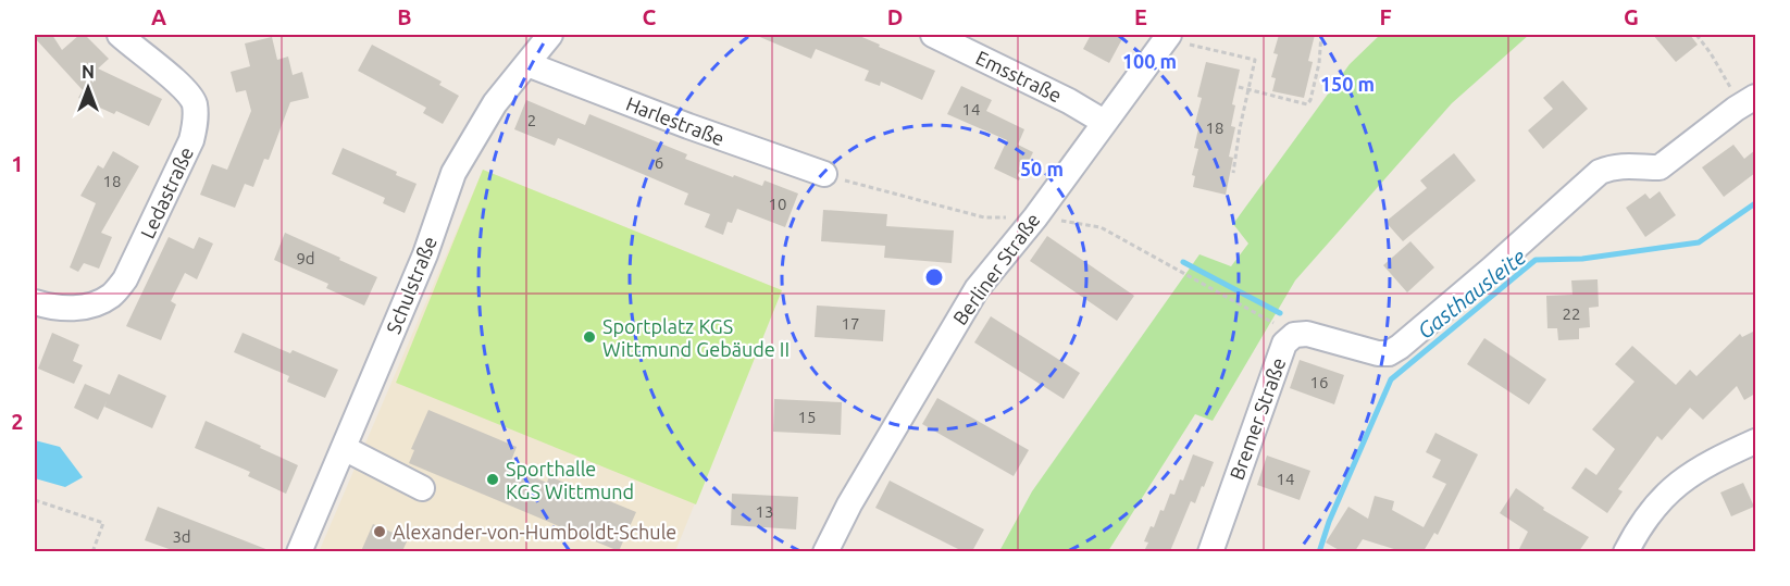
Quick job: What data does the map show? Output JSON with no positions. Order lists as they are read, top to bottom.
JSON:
{
  "streets": {
    "street": [
      "Emsstraße",
      "Harlestraße",
      "Ledastraße",
      "Berliner Straße",
      "Schulstraße",
      "Bremer Straße"
    ]
  },
  "crossings": [
    ["Emsstraße", "Berliner Straße"],
    ["Harlestraße", "Schulstraße"]
  ],
  "water": ["Gasthausleite"],
  "places": ["Sportplatz KGS Wittmund Gebäude II", "Sporthalle KGS Wittmund", "Alexander-von-Humboldt-Schule"],
  "house_numbers": [
    "14",
    "2",
    "18",
    "6",
    "18",
    "10",
    "9d",
    "22",
    "17",
    "16",
    "15",
    "14",
    "13",
    "3d"
  ],
  "north": "top",
  "grid": {
    "columns": [
      "A",
      "B",
      "C",
      "D",
      "E",
      "F",
      "G"
    ],
    "rows": ["1", "2"]
  },
  "rings": ["100 m", "150 m", "50 m"]
}
